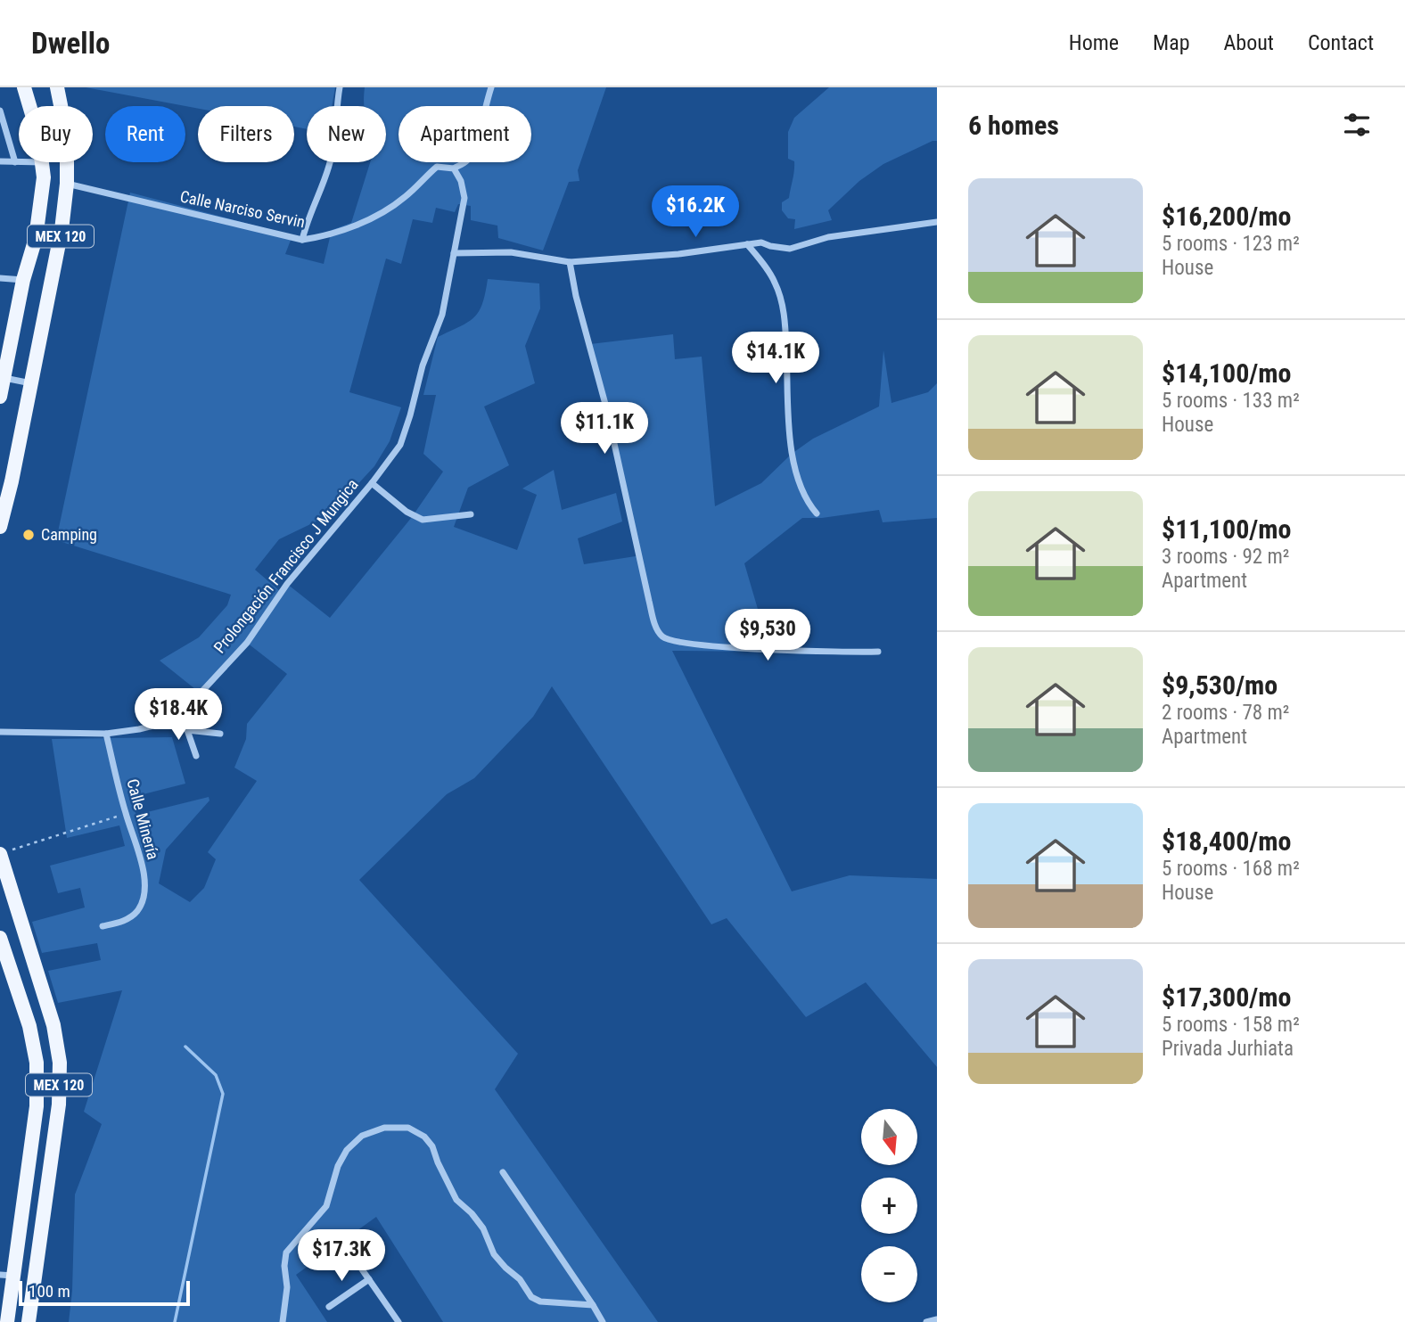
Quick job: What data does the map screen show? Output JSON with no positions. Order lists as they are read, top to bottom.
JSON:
{
  "streets": {
    "main road": ["MEX 120"],
    "street": ["Calle Narciso Servin", "Prolongación Francisco J Mungica", "Calle Minería"]
  },
  "crossings": [
    ["Calle Narciso Servin", "MEX 120"],
    ["Prolongación Francisco J Mungica", "Calle Minería"]
  ],
  "places": ["Camping"],
  "scale_bar": "100 m",
  "north": "bottom",
  "page": {
    "header": "Dwello",
    "nav": [
      "Home",
      "Map",
      "About",
      "Contact"
    ],
    "heading": "6 homes",
    "chip": [
      "Buy",
      "Rent",
      "Filters",
      "New",
      "Apartment"
    ],
    "list": [
      {
        "name": "$16,200/mo",
        "note": "5 rooms · 123 m² · House"
      },
      {
        "name": "$14,100/mo",
        "note": "5 rooms · 133 m² · House"
      },
      {
        "name": "$11,100/mo",
        "note": "3 rooms · 92 m² · Apartment"
      },
      {
        "name": "$9,530/mo",
        "note": "2 rooms · 78 m² · Apartment"
      },
      {
        "name": "$18,400/mo",
        "note": "5 rooms · 168 m² · House"
      },
      {
        "name": "$17,300/mo",
        "note": "5 rooms · 158 m² · Privada Jurhiata"
      }
    ],
    "price": [
      "$16.2K",
      "$14.1K",
      "$11.1K",
      "$9,530",
      "$18.4K",
      "$17.3K"
    ],
    "map_buttons": ["+", "−"],
    "scale": "100 m"
  }
}
